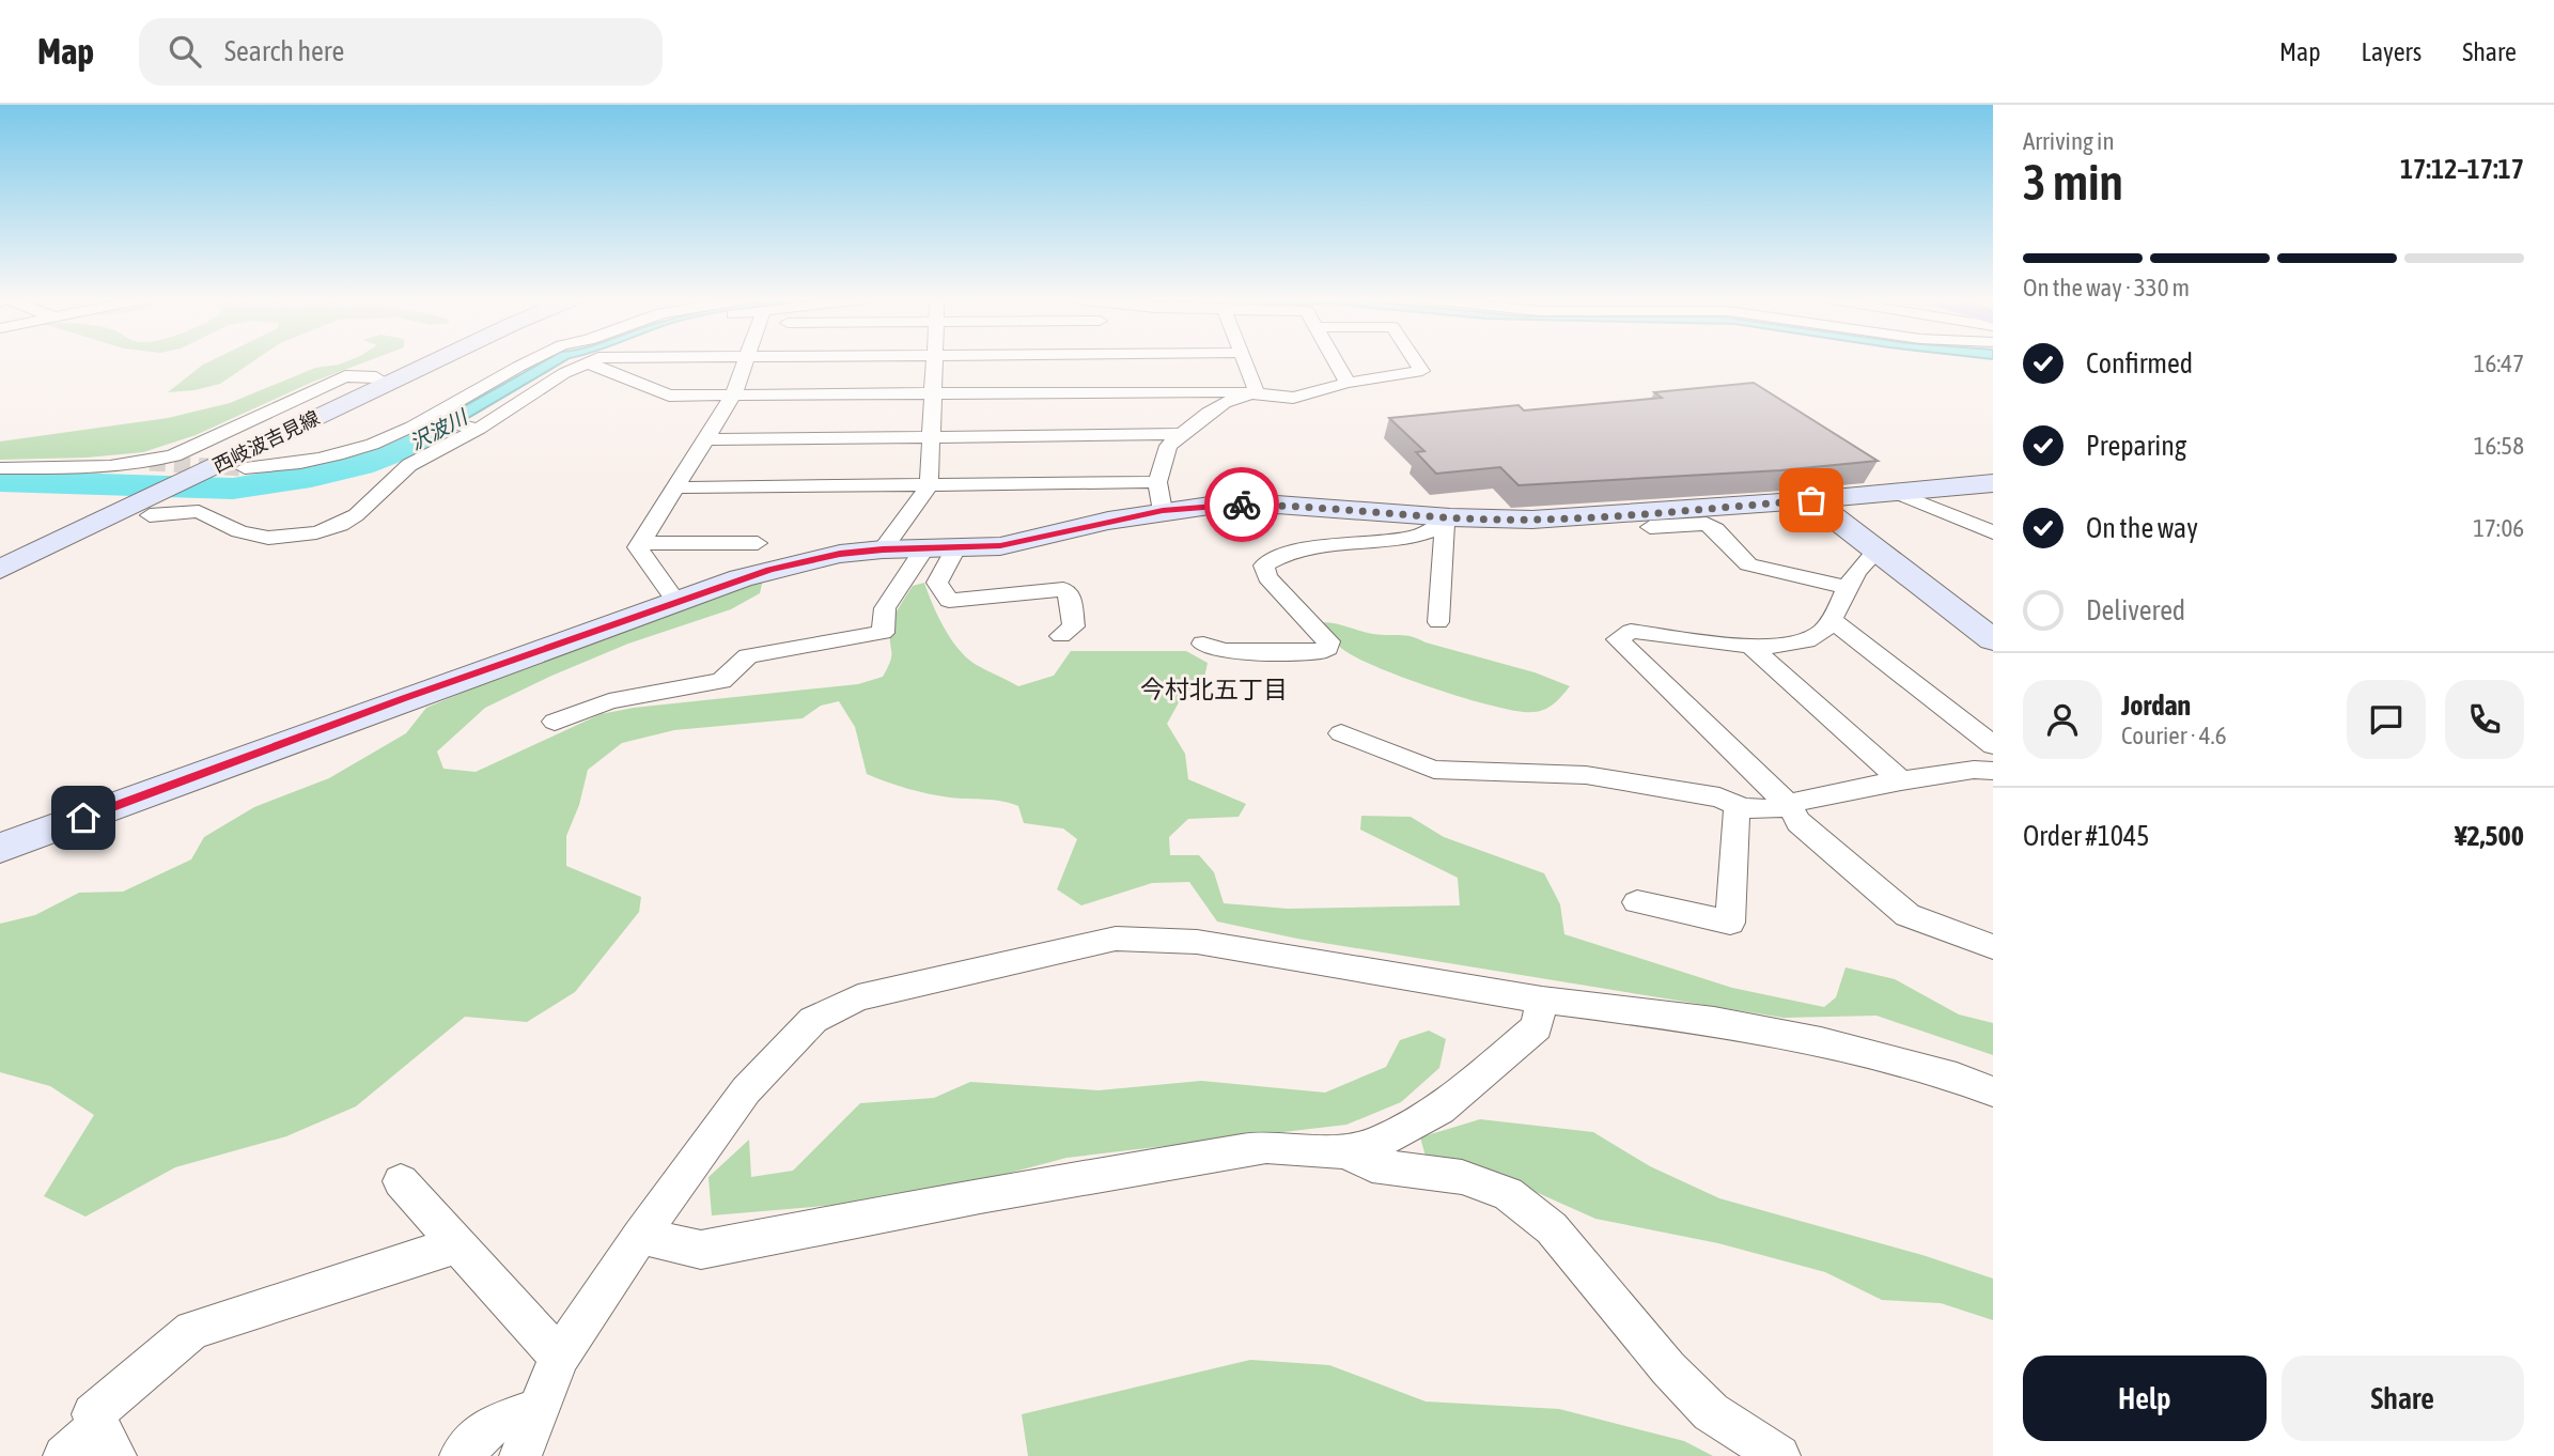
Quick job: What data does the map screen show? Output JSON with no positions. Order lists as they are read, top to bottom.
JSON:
{
  "streets": {
    "street": ["西岐波吉見線"]
  },
  "districts": ["今村北五丁目"],
  "water": ["沢波川"],
  "page": {
    "header": "Map",
    "search": "Search here",
    "nav": ["Map", "Layers", "Share"],
    "heading": ["3 min", "Arriving in", "17:12–17:17"],
    "panel": [
      "Jordan",
      "Courier · 4.6",
      "Order #1045",
      "¥2,500"
    ],
    "bar": "On the way · 330 m",
    "list": [
      ["Confirmed", "16:47"],
      ["Preparing", "16:58"],
      ["On the way", "17:06"],
      "Delivered"
    ],
    "buttons": ["Help", "Share"]
  }
}
